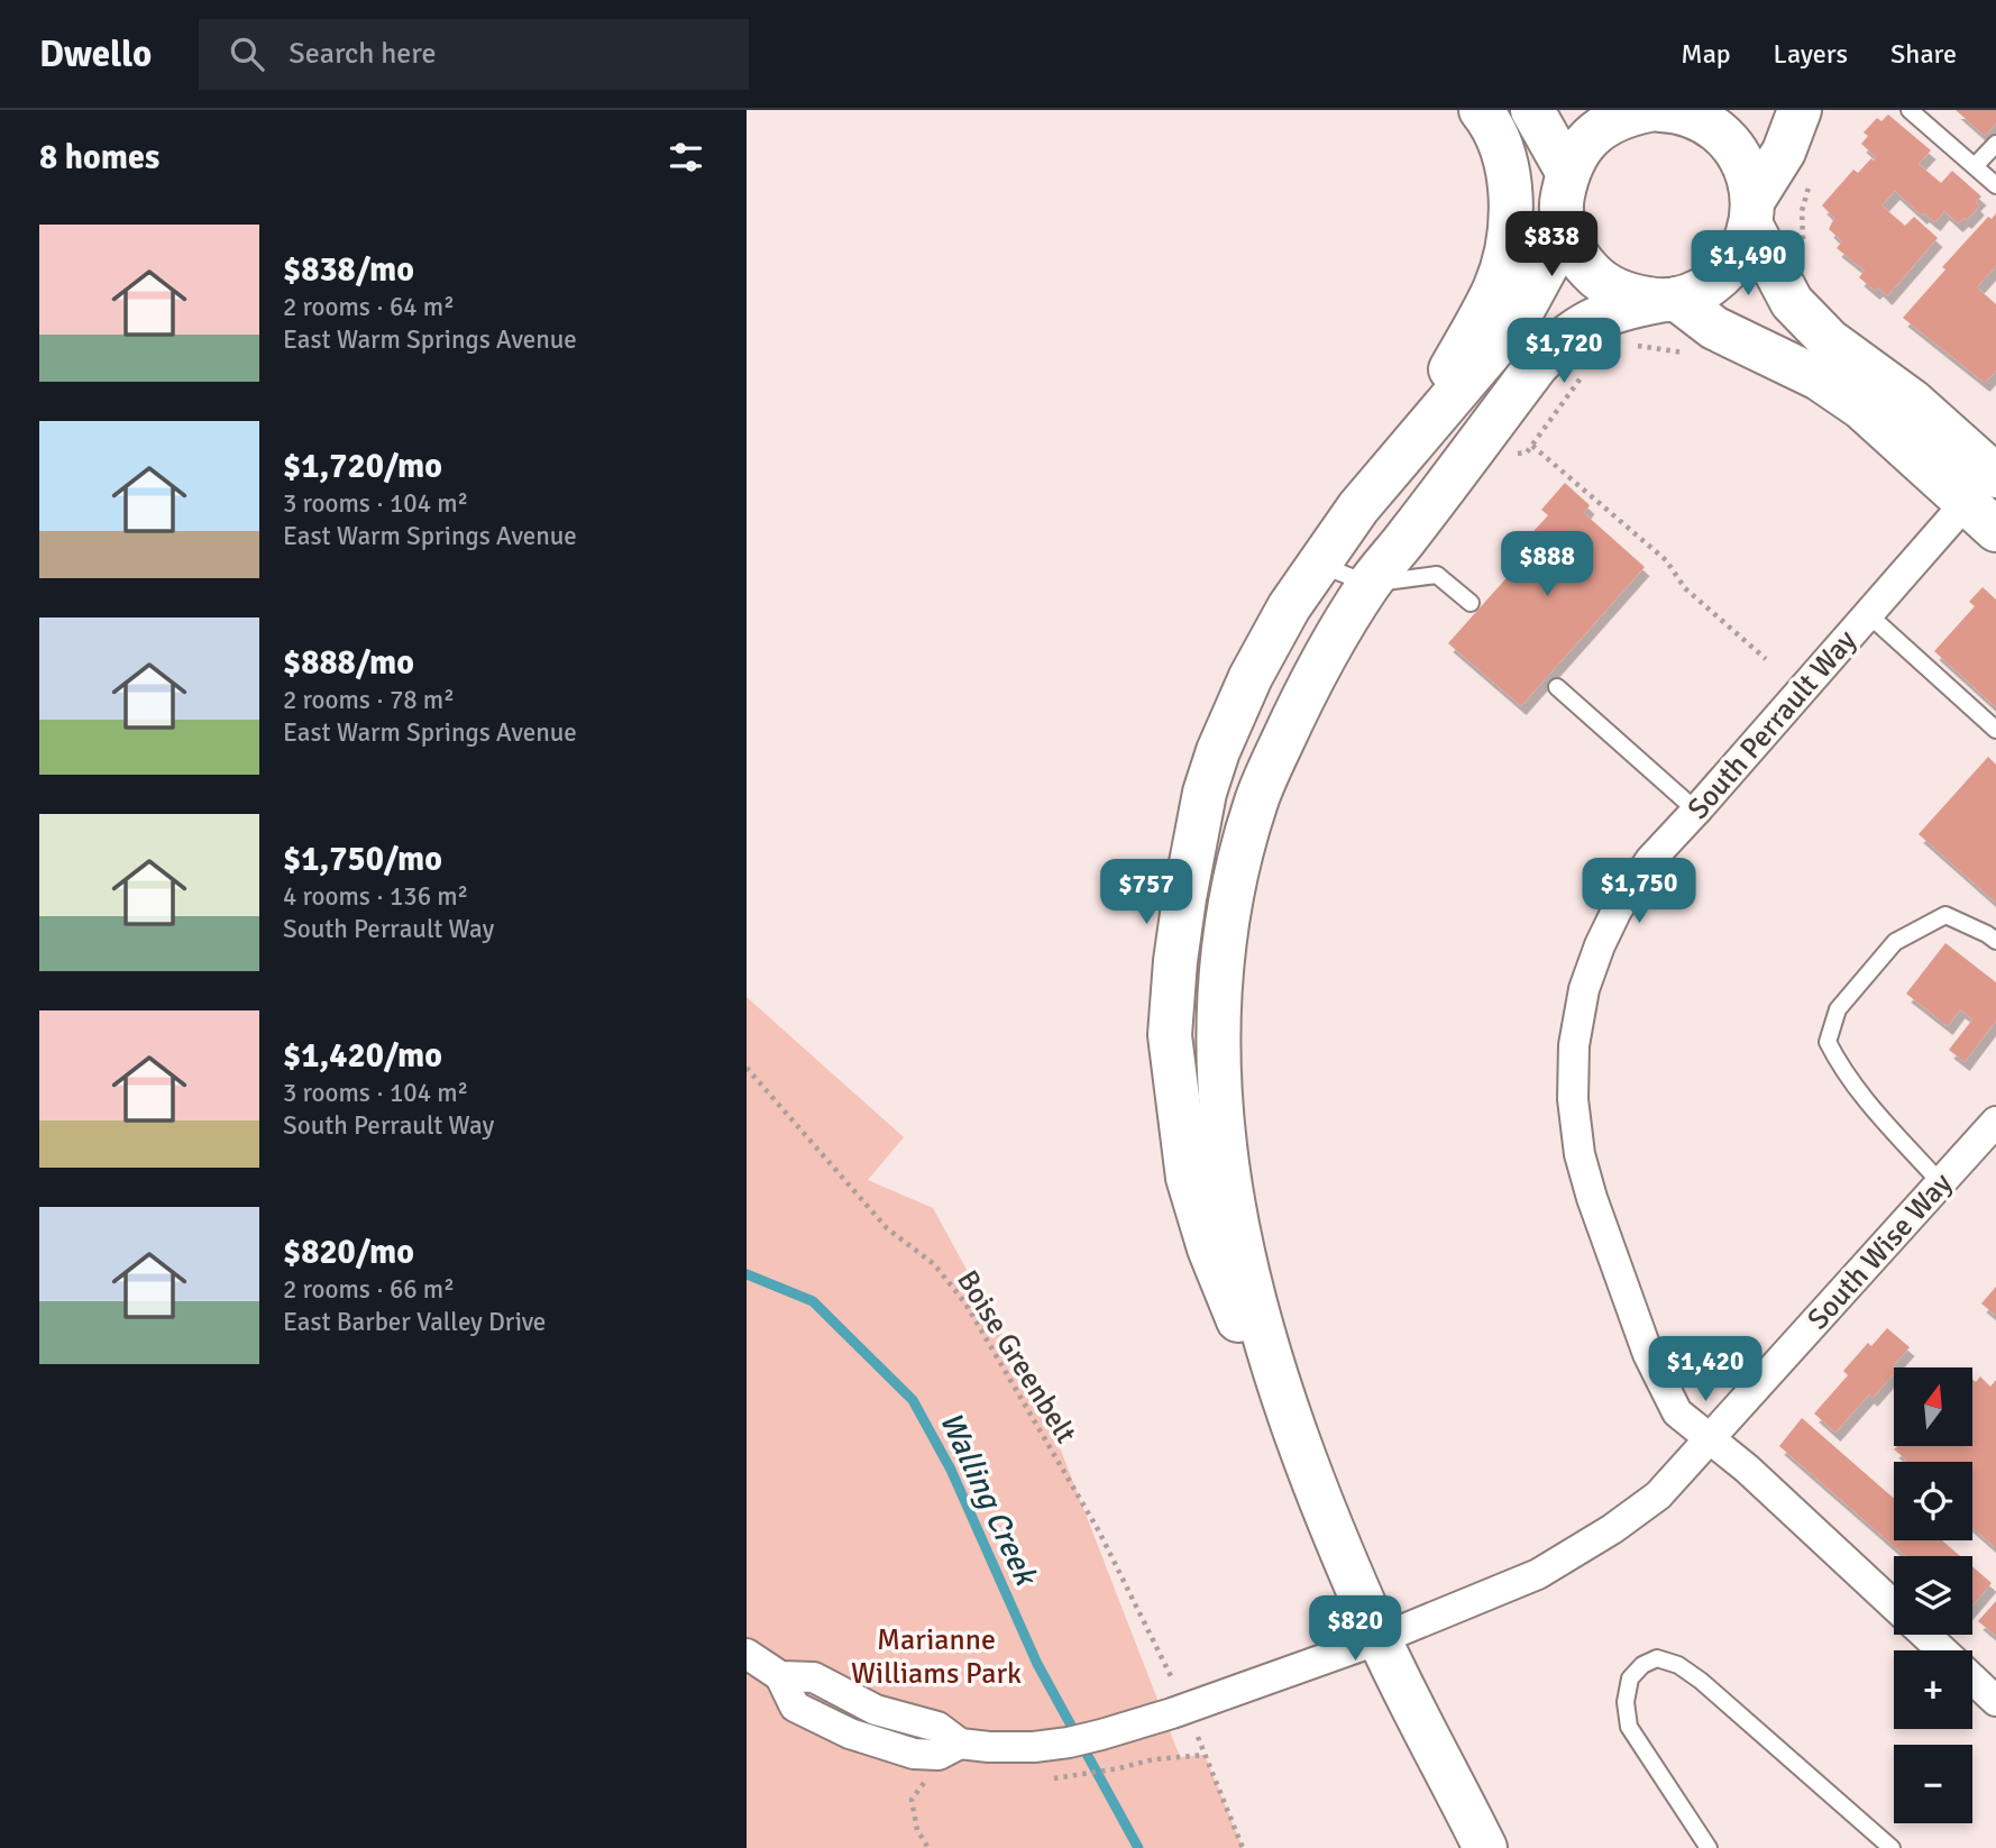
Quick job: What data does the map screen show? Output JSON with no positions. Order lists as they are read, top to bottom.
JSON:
{
  "streets": {
    "street": ["South Perrault Way", "South Wise Way"],
    "path": ["Boise Greenbelt"]
  },
  "crossings": [
    ["South Perrault Way", "South Wise Way"]
  ],
  "water": ["Walling Creek"],
  "parks": ["Marianne Williams Park"],
  "north": "top",
  "page": {
    "header": "Dwello",
    "search": "Search here",
    "nav": ["Map", "Layers", "Share"],
    "heading": "8 homes",
    "list": [
      {
        "name": "$838/mo",
        "note": "2 rooms · 64 m² · East Warm Springs Avenue"
      },
      {
        "name": "$1,720/mo",
        "note": "3 rooms · 104 m² · East Warm Springs Avenue"
      },
      {
        "name": "$888/mo",
        "note": "2 rooms · 78 m² · East Warm Springs Avenue"
      },
      {
        "name": "$1,750/mo",
        "note": "4 rooms · 136 m² · South Perrault Way"
      },
      {
        "name": "$1,420/mo",
        "note": "3 rooms · 104 m² · South Perrault Way"
      },
      {
        "name": "$820/mo",
        "note": "2 rooms · 66 m² · East Barber Valley Drive"
      }
    ],
    "price": [
      "$838",
      "$1,490",
      "$1,720",
      "$888",
      "$1,750",
      "$757",
      "$1,420",
      "$820"
    ],
    "map_buttons": ["+", "−"]
  }
}
